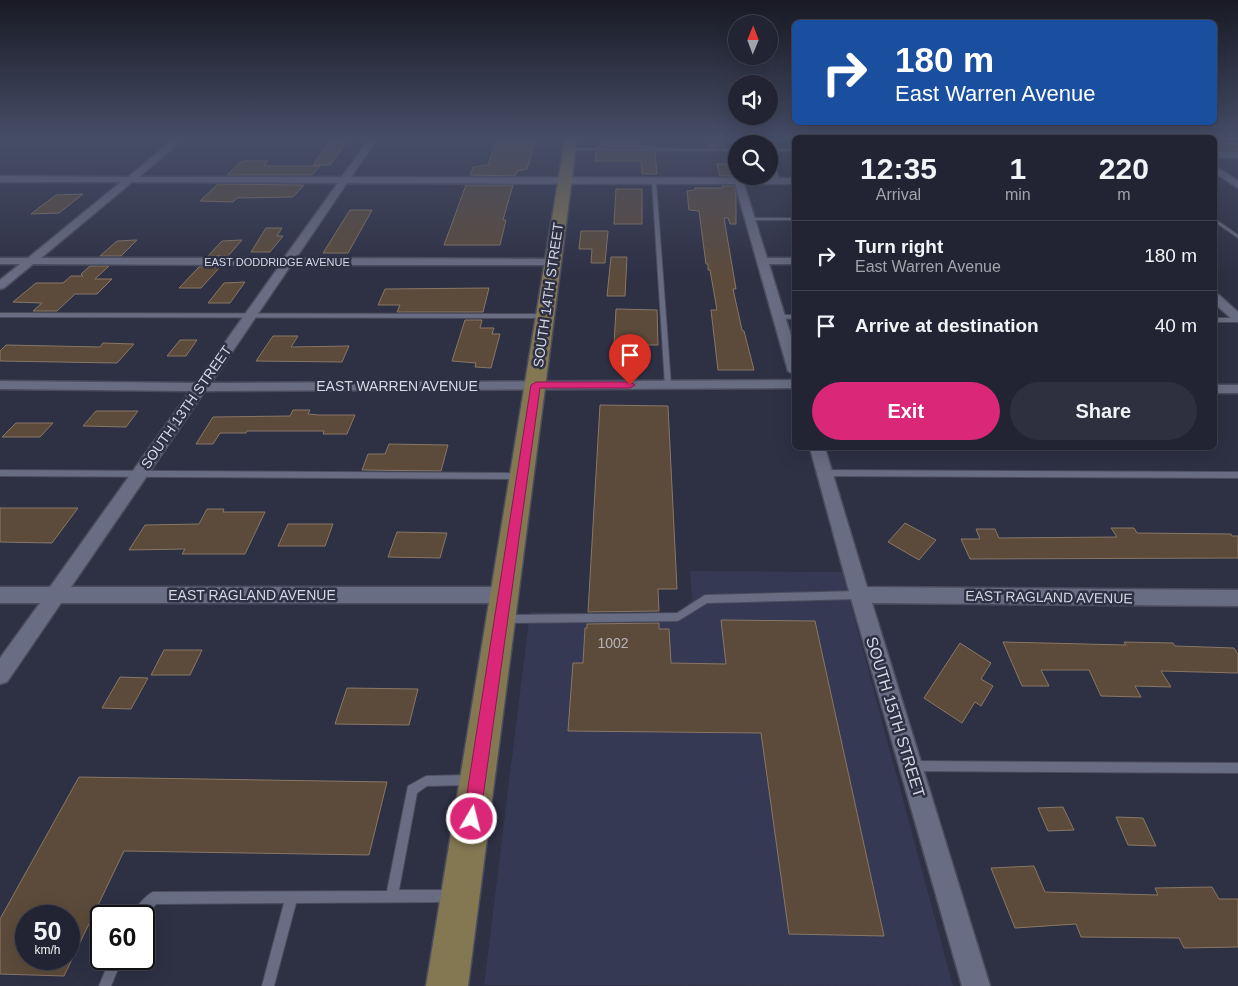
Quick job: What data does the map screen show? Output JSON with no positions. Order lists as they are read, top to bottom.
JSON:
{
  "streets": {
    "main road": ["SOUTH 14TH STREET"],
    "street": [
      "EAST DODDRIDGE AVENUE",
      "EAST WARREN AVENUE",
      "SOUTH 13TH STREET",
      "EAST RAGLAND AVENUE",
      "SOUTH 15TH STREET"
    ]
  },
  "crossings": [
    ["EAST DODDRIDGE AVENUE", "SOUTH 14TH STREET"],
    ["EAST DODDRIDGE AVENUE", "SOUTH 13TH STREET"],
    ["SOUTH 14TH STREET", "EAST WARREN AVENUE"],
    ["SOUTH 14TH STREET", "EAST RAGLAND AVENUE"],
    ["EAST WARREN AVENUE", "SOUTH 13TH STREET"],
    ["SOUTH 13TH STREET", "EAST RAGLAND AVENUE"],
    ["EAST RAGLAND AVENUE", "SOUTH 15TH STREET"]
  ],
  "house_numbers": ["1002"],
  "north": "top",
  "page": {
    "turn": ["180 m", "East Warren Avenue"],
    "eta": [
      "12:35",
      "Arrival",
      "1",
      "min",
      "220",
      "m"
    ],
    "list": [
      {
        "name": "Turn right",
        "note": "East Warren Avenue",
        "value": "180 m"
      },
      {
        "name": "Arrive at destination",
        "value": "40 m"
      }
    ],
    "buttons": ["Exit", "Share"],
    "speed": "50 km/h",
    "limit": "60"
  }
}
